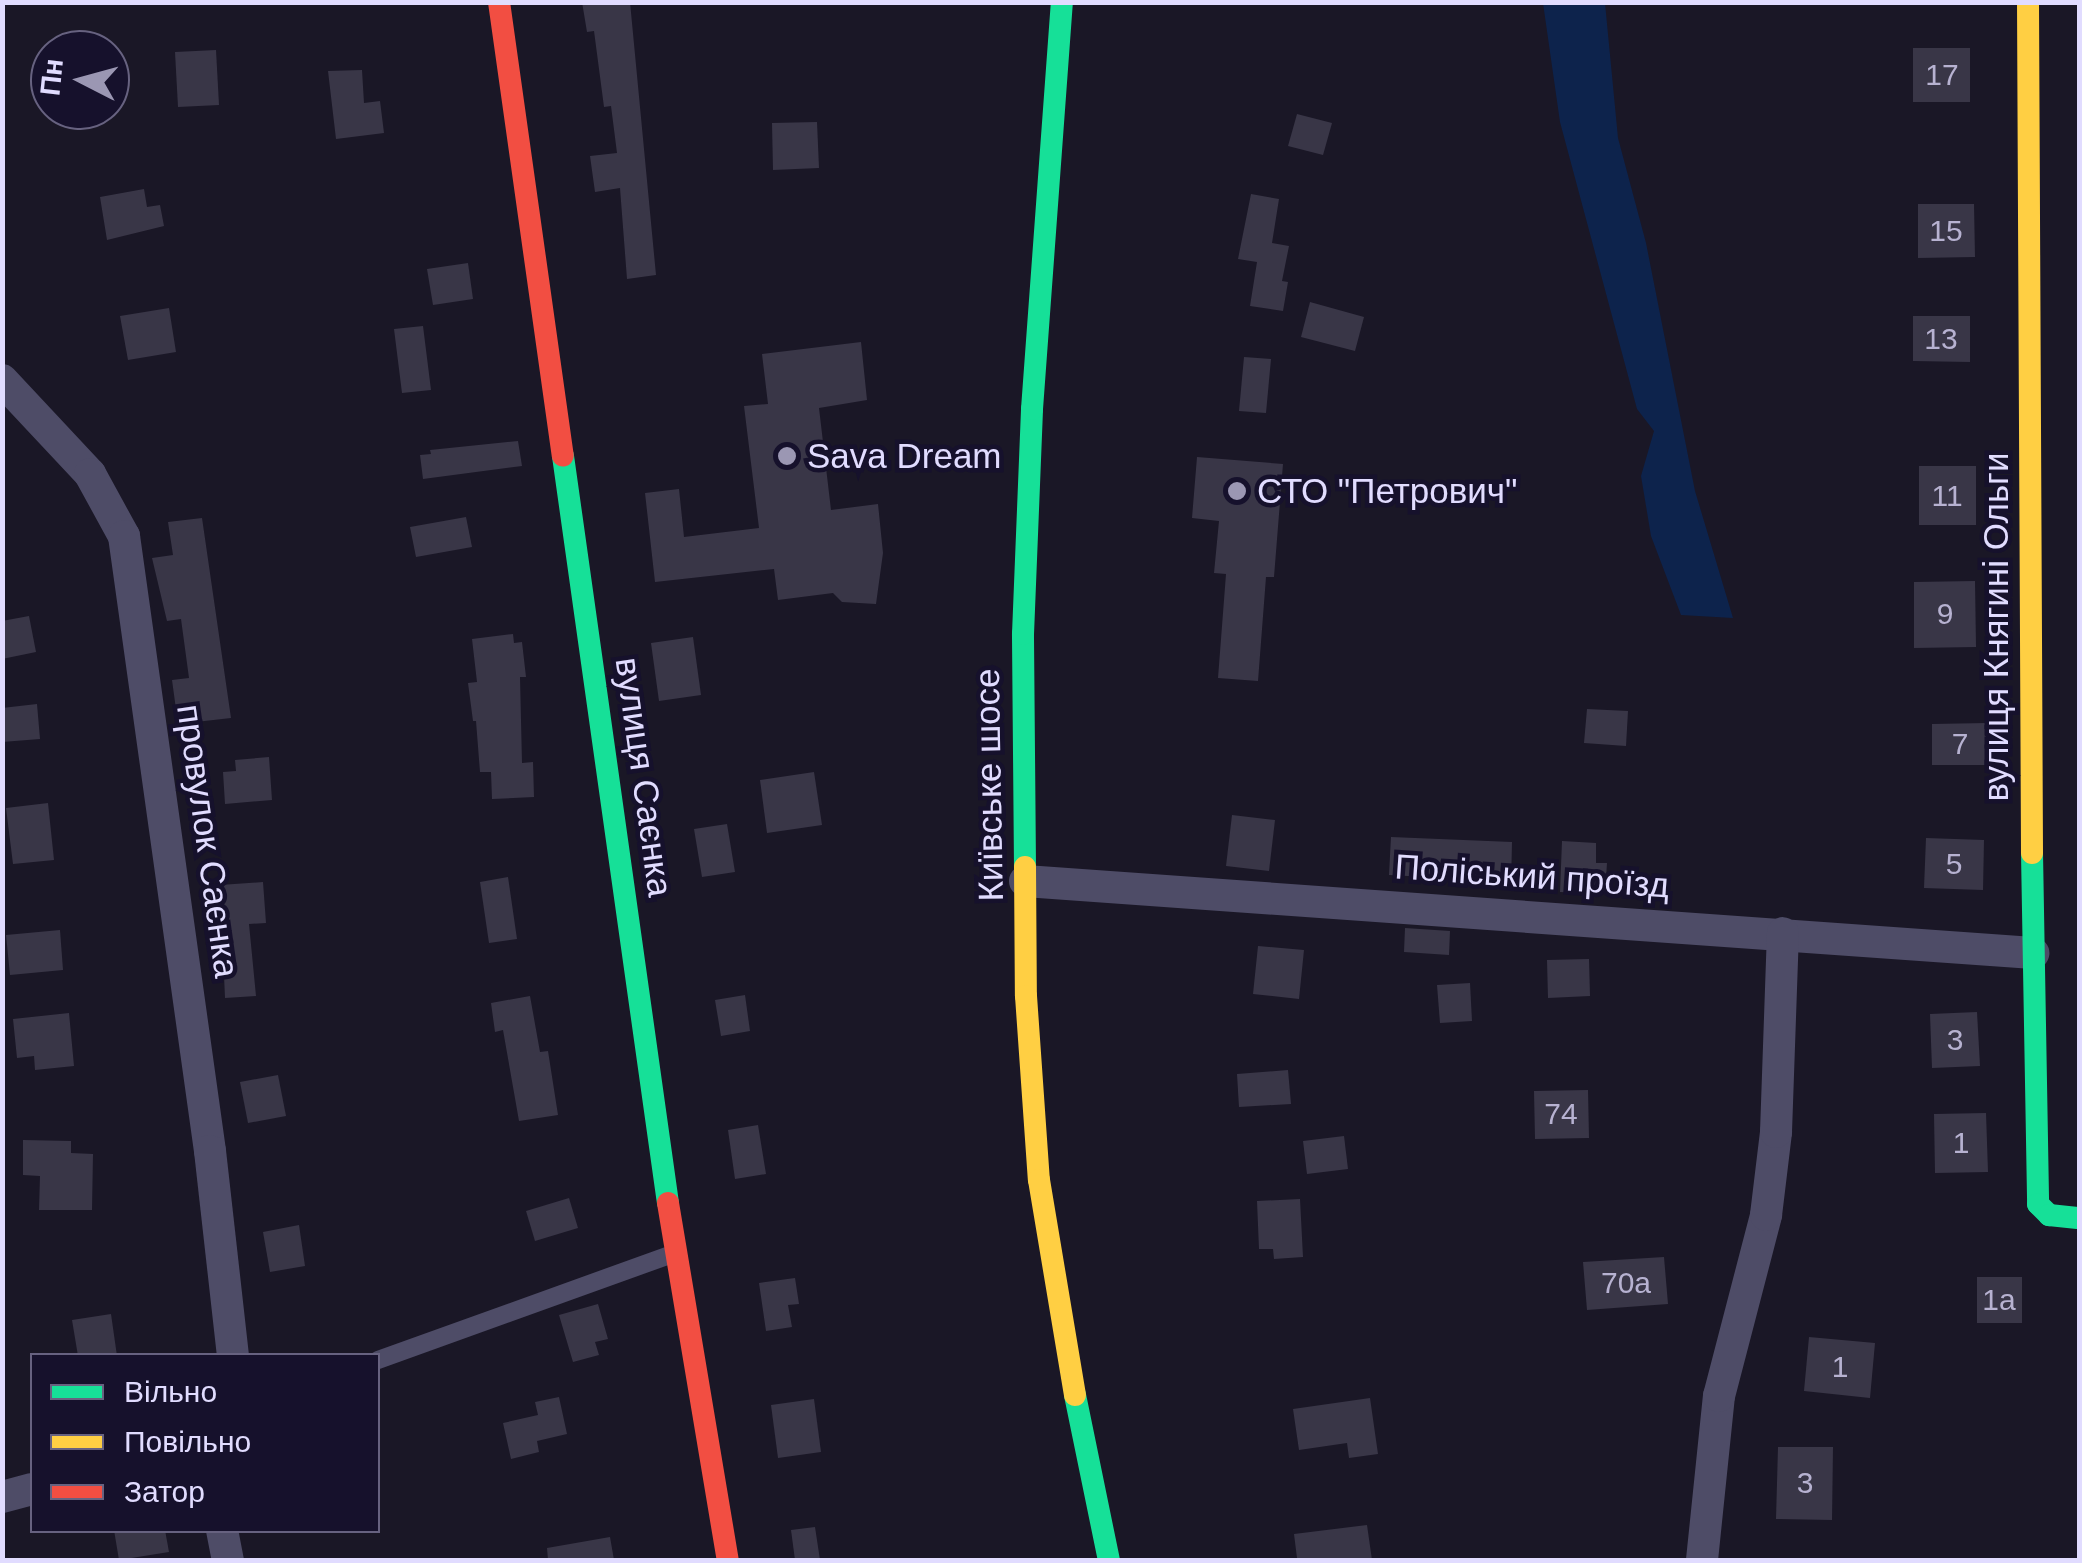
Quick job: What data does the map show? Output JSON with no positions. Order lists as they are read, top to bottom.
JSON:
{
  "streets": {
    "street": [
      "вулиця Княгині Ольги",
      "вулиця Саєнка",
      "Київське шосе",
      "провулок Саєнка",
      "Поліський проїзд"
    ]
  },
  "crossings": [
    ["вулиця Княгині Ольги", "Поліський проїзд"],
    ["Київське шосе", "Поліський проїзд"]
  ],
  "places": ["Sava Dream", "СТО \"Петрович\""],
  "house_numbers": [
    "17",
    "15",
    "13",
    "11",
    "9",
    "7",
    "5",
    "3",
    "74",
    "1",
    "70а",
    "1а",
    "1",
    "3"
  ],
  "legend": ["Вільно", "Повільно", "Затор"],
  "north": "left"
}
